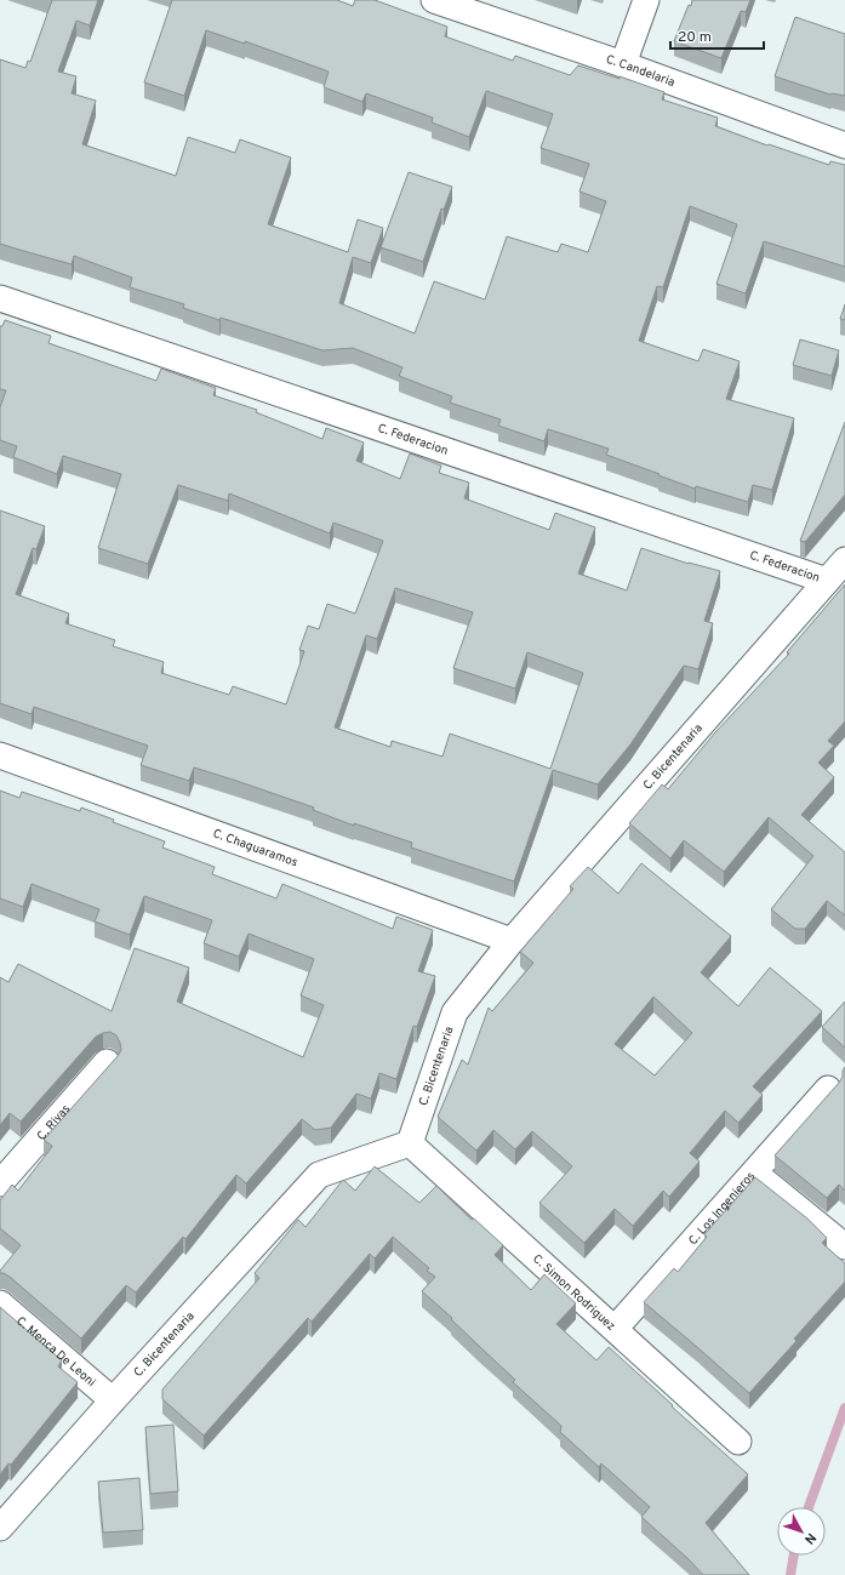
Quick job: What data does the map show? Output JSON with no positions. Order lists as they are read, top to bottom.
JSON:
{
  "streets": {
    "street": [
      "C. Candelaria",
      "C. Federacion",
      "C. Bicentenaria",
      "C. Chaguaramos",
      "C. Rivas",
      "C. Los Ingenieros",
      "C. Simon Rodriguez",
      "C. Menca De Leoni"
    ]
  },
  "crossings": [
    ["C. Federacion", "C. Bicentenaria"],
    ["C. Bicentenaria", "C. Chaguaramos"],
    ["C. Bicentenaria", "C. Simon Rodriguez"],
    ["C. Bicentenaria", "C. Menca De Leoni"],
    ["C. Los Ingenieros", "C. Simon Rodriguez"]
  ],
  "scale_bar": "20 m",
  "north": "bottom right"
}
